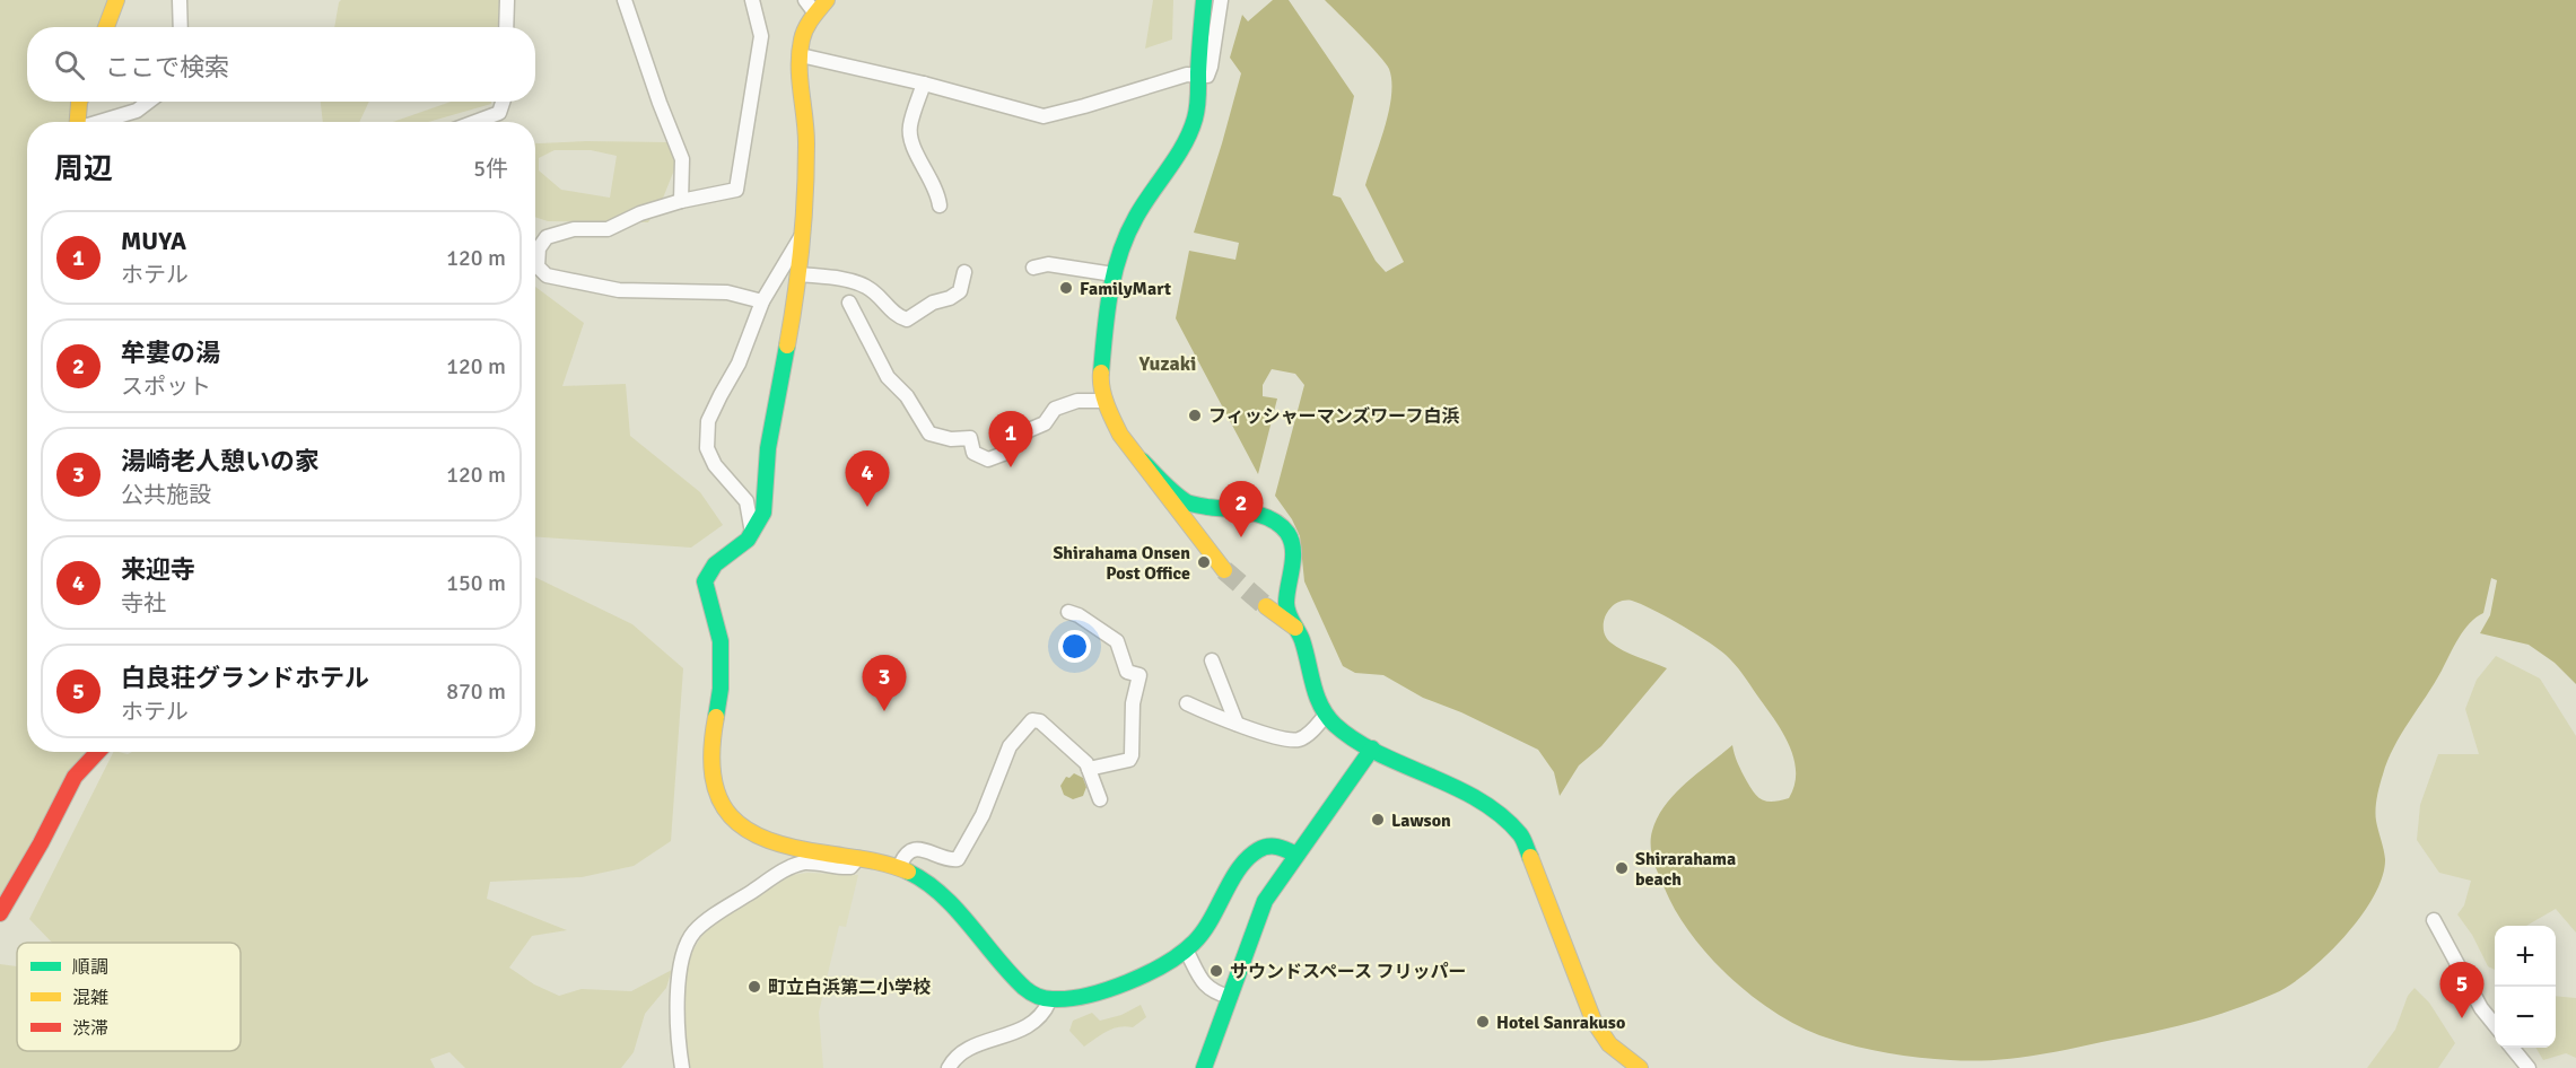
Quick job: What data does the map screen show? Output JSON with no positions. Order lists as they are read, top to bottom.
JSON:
{
  "districts": ["Yuzaki"],
  "places": [
    "FamilyMart",
    "フィッシャーマンズワーフ白浜",
    "Shirahama Onsen Post Office",
    "Lawson",
    "Shirarahama beach",
    "サウンドスペース フリッパー",
    "町立白浜第二小学校",
    "Hotel Sanrakuso"
  ],
  "legend": ["順調", "混雑", "渋滞"],
  "page": {
    "search": "ここで検索",
    "heading": ["周辺", "5件"],
    "list": [
      {
        "mark": "1",
        "name": "MUYA",
        "note": "ホテル",
        "value": "120 m"
      },
      {
        "mark": "2",
        "name": "牟婁の湯",
        "note": "スポット",
        "value": "120 m"
      },
      {
        "mark": "3",
        "name": "湯崎老人憩いの家",
        "note": "公共施設",
        "value": "120 m"
      },
      {
        "mark": "4",
        "name": "来迎寺",
        "note": "寺社",
        "value": "150 m"
      },
      {
        "mark": "5",
        "name": "白良荘グランドホテル",
        "note": "ホテル",
        "value": "870 m"
      }
    ],
    "pins": [
      "1",
      "4",
      "2",
      "3",
      "5"
    ],
    "map_buttons": ["+", "−"]
  }
}
